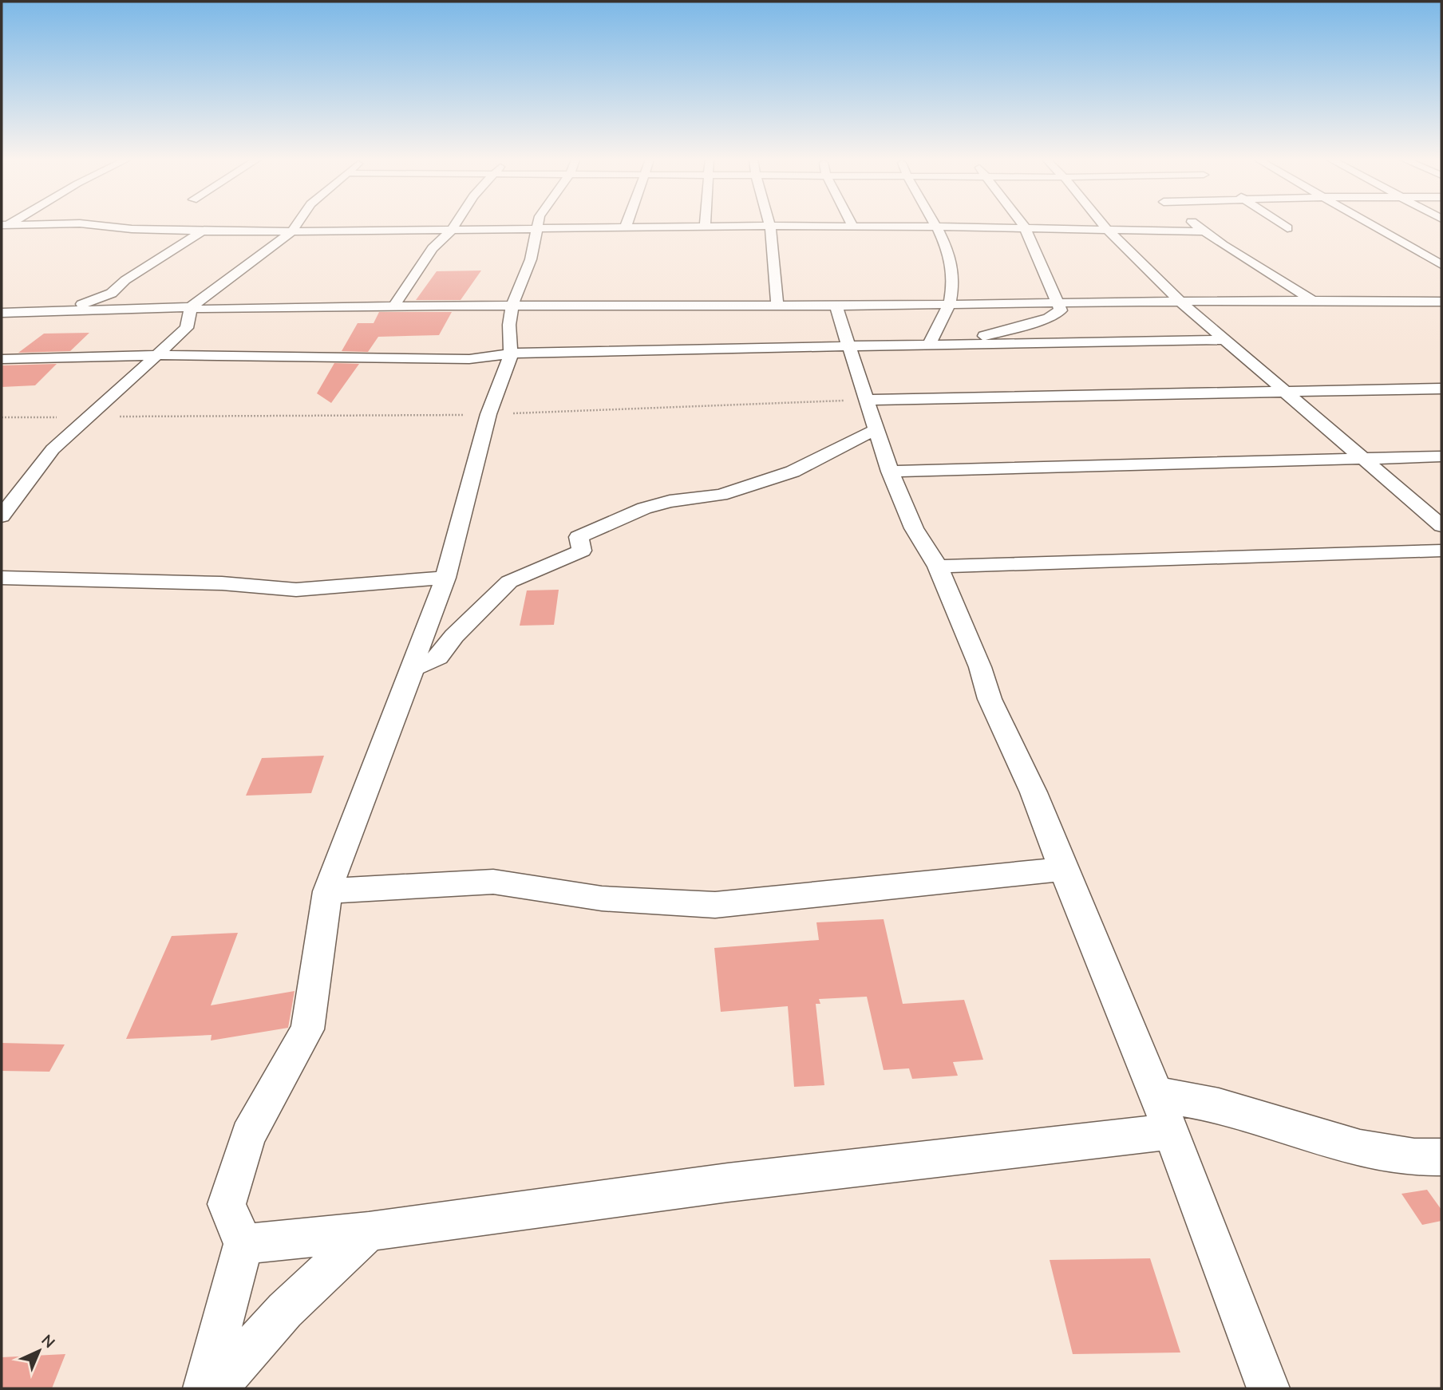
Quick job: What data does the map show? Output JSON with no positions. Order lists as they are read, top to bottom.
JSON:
{
  "north": "top right"
}
